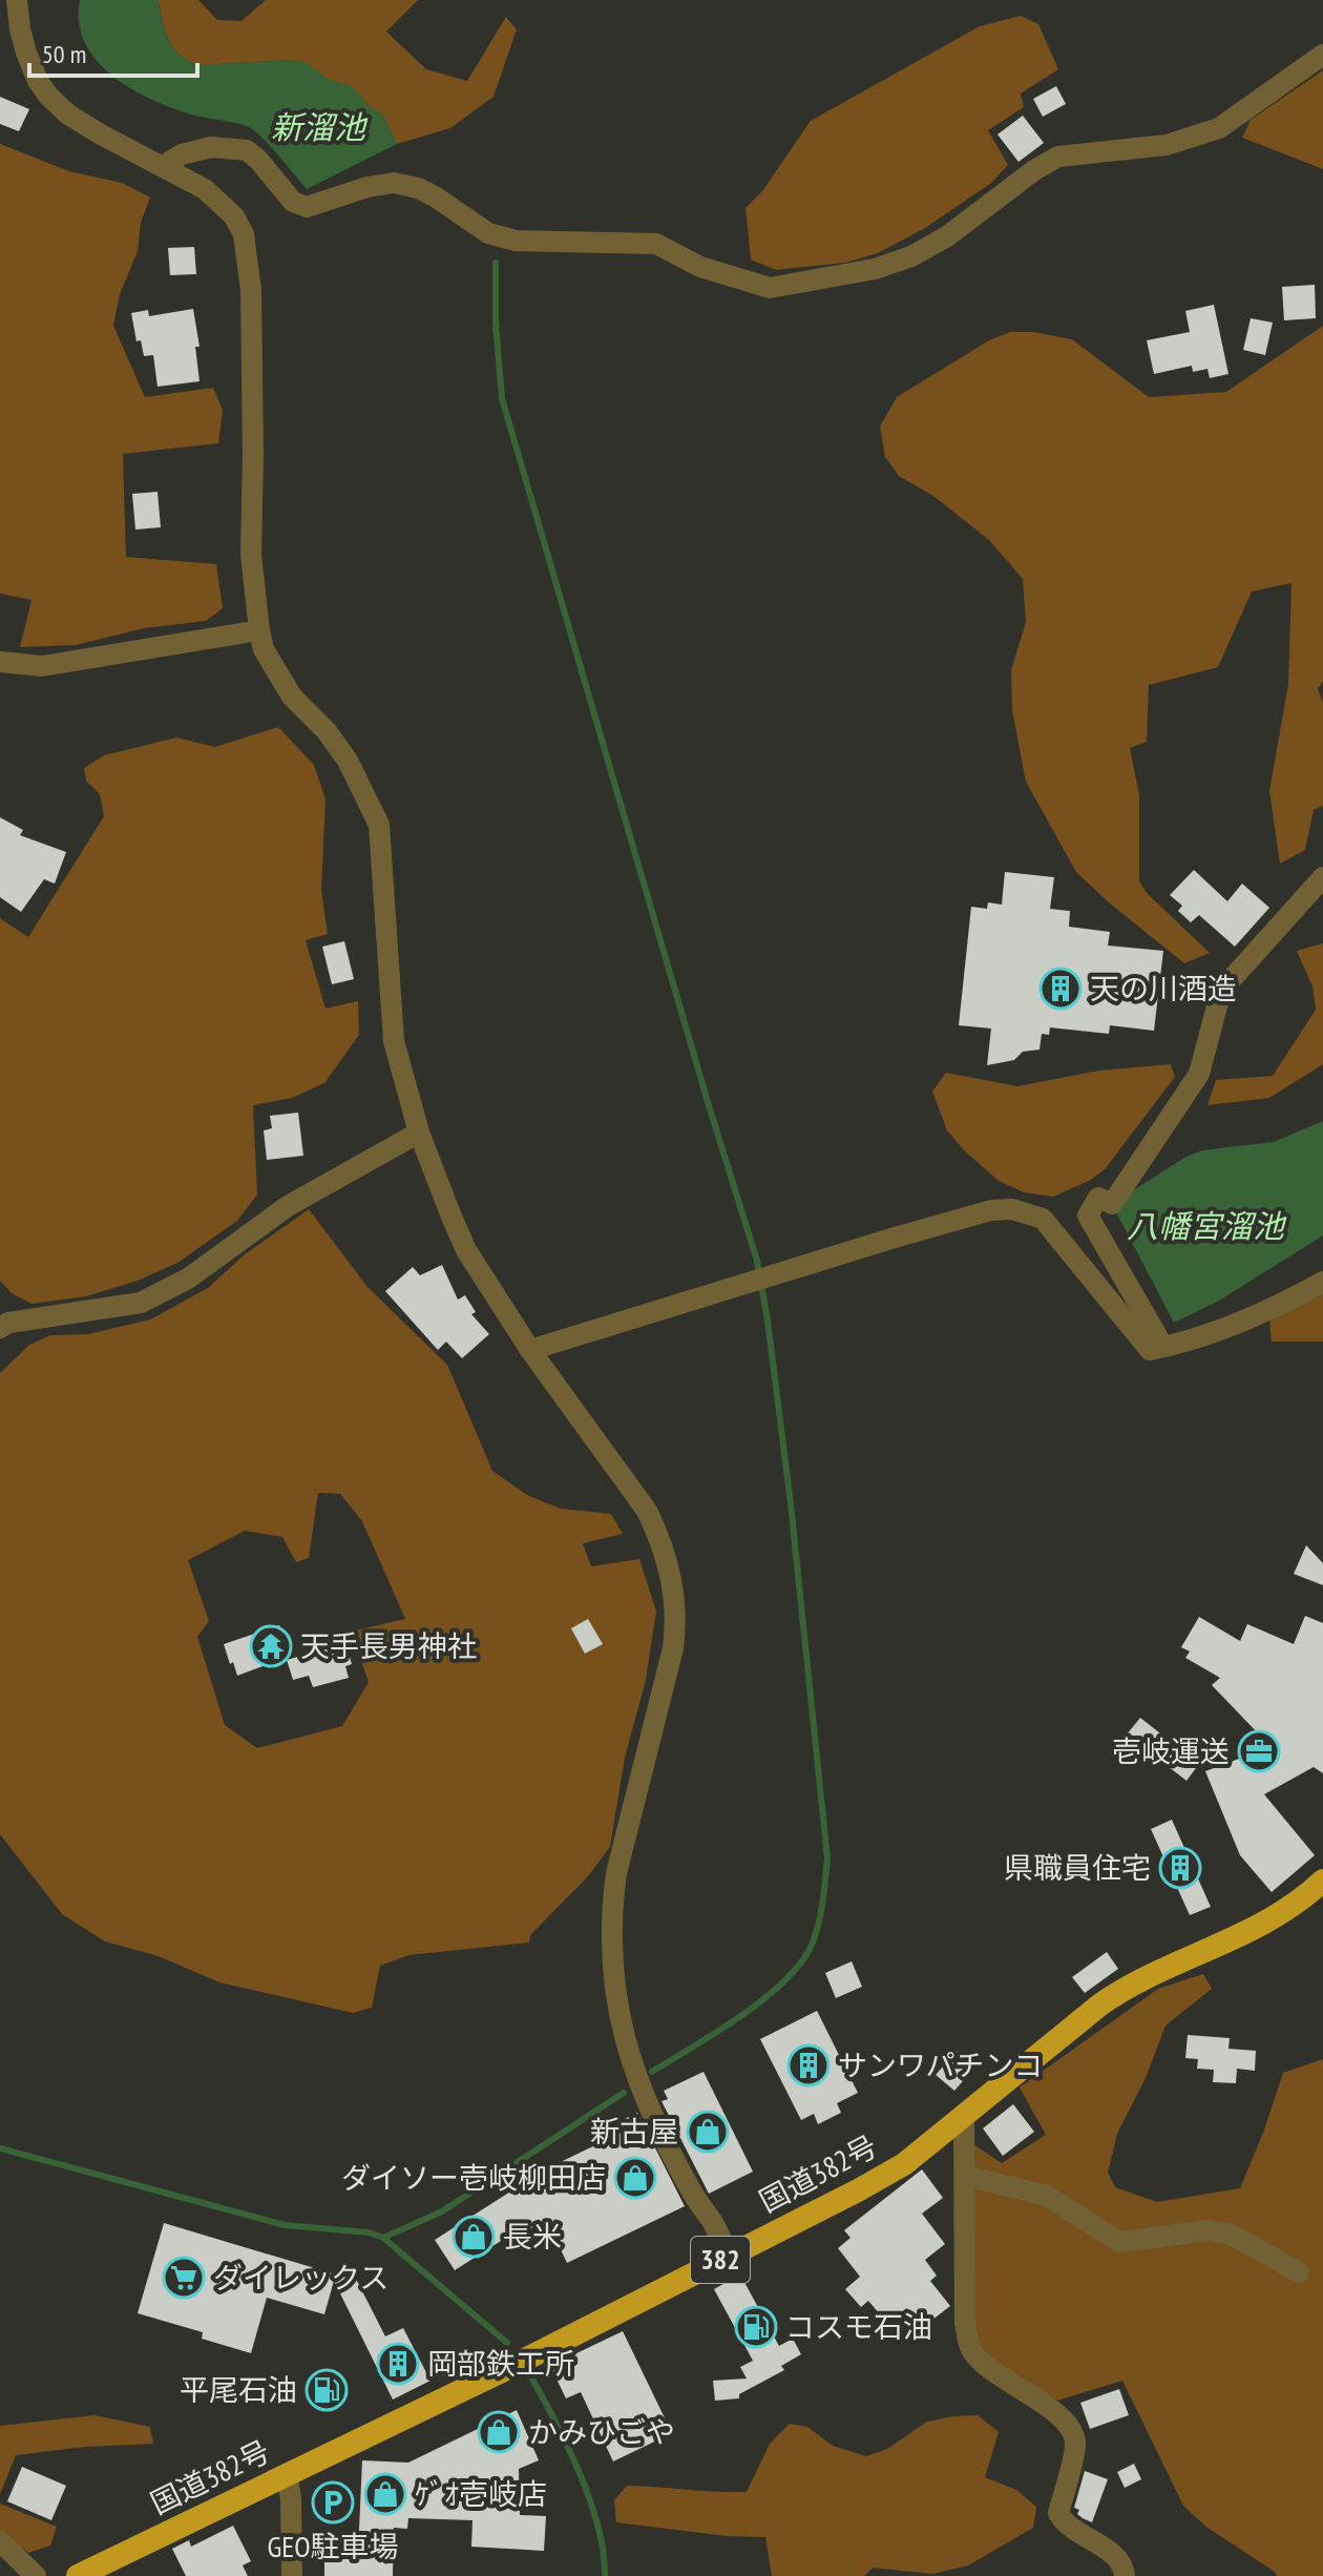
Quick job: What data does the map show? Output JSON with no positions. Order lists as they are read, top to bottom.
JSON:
{
  "streets": {
    "highway": ["国道382号", "382"]
  },
  "water": ["新溜池", "八幡宮溜池"],
  "places": {
    "building": [
      "天の川酒造",
      "県職員住宅",
      "サンワパチンコ",
      "岡部鉄工所"
    ],
    "temple": ["天手長男神社"],
    "office": ["壱岐運送"],
    "shop": [
      "新古屋",
      "ダイソー壱岐柳田店",
      "長米",
      "かみひごや",
      "ｹﾞｵ壱岐店"
    ],
    "supermarket": ["ダイレックス"],
    "fuel station": ["コスモ石油", "平尾石油"],
    "parking": ["GEO駐車場"]
  },
  "scale_bar": "50 m"
}
